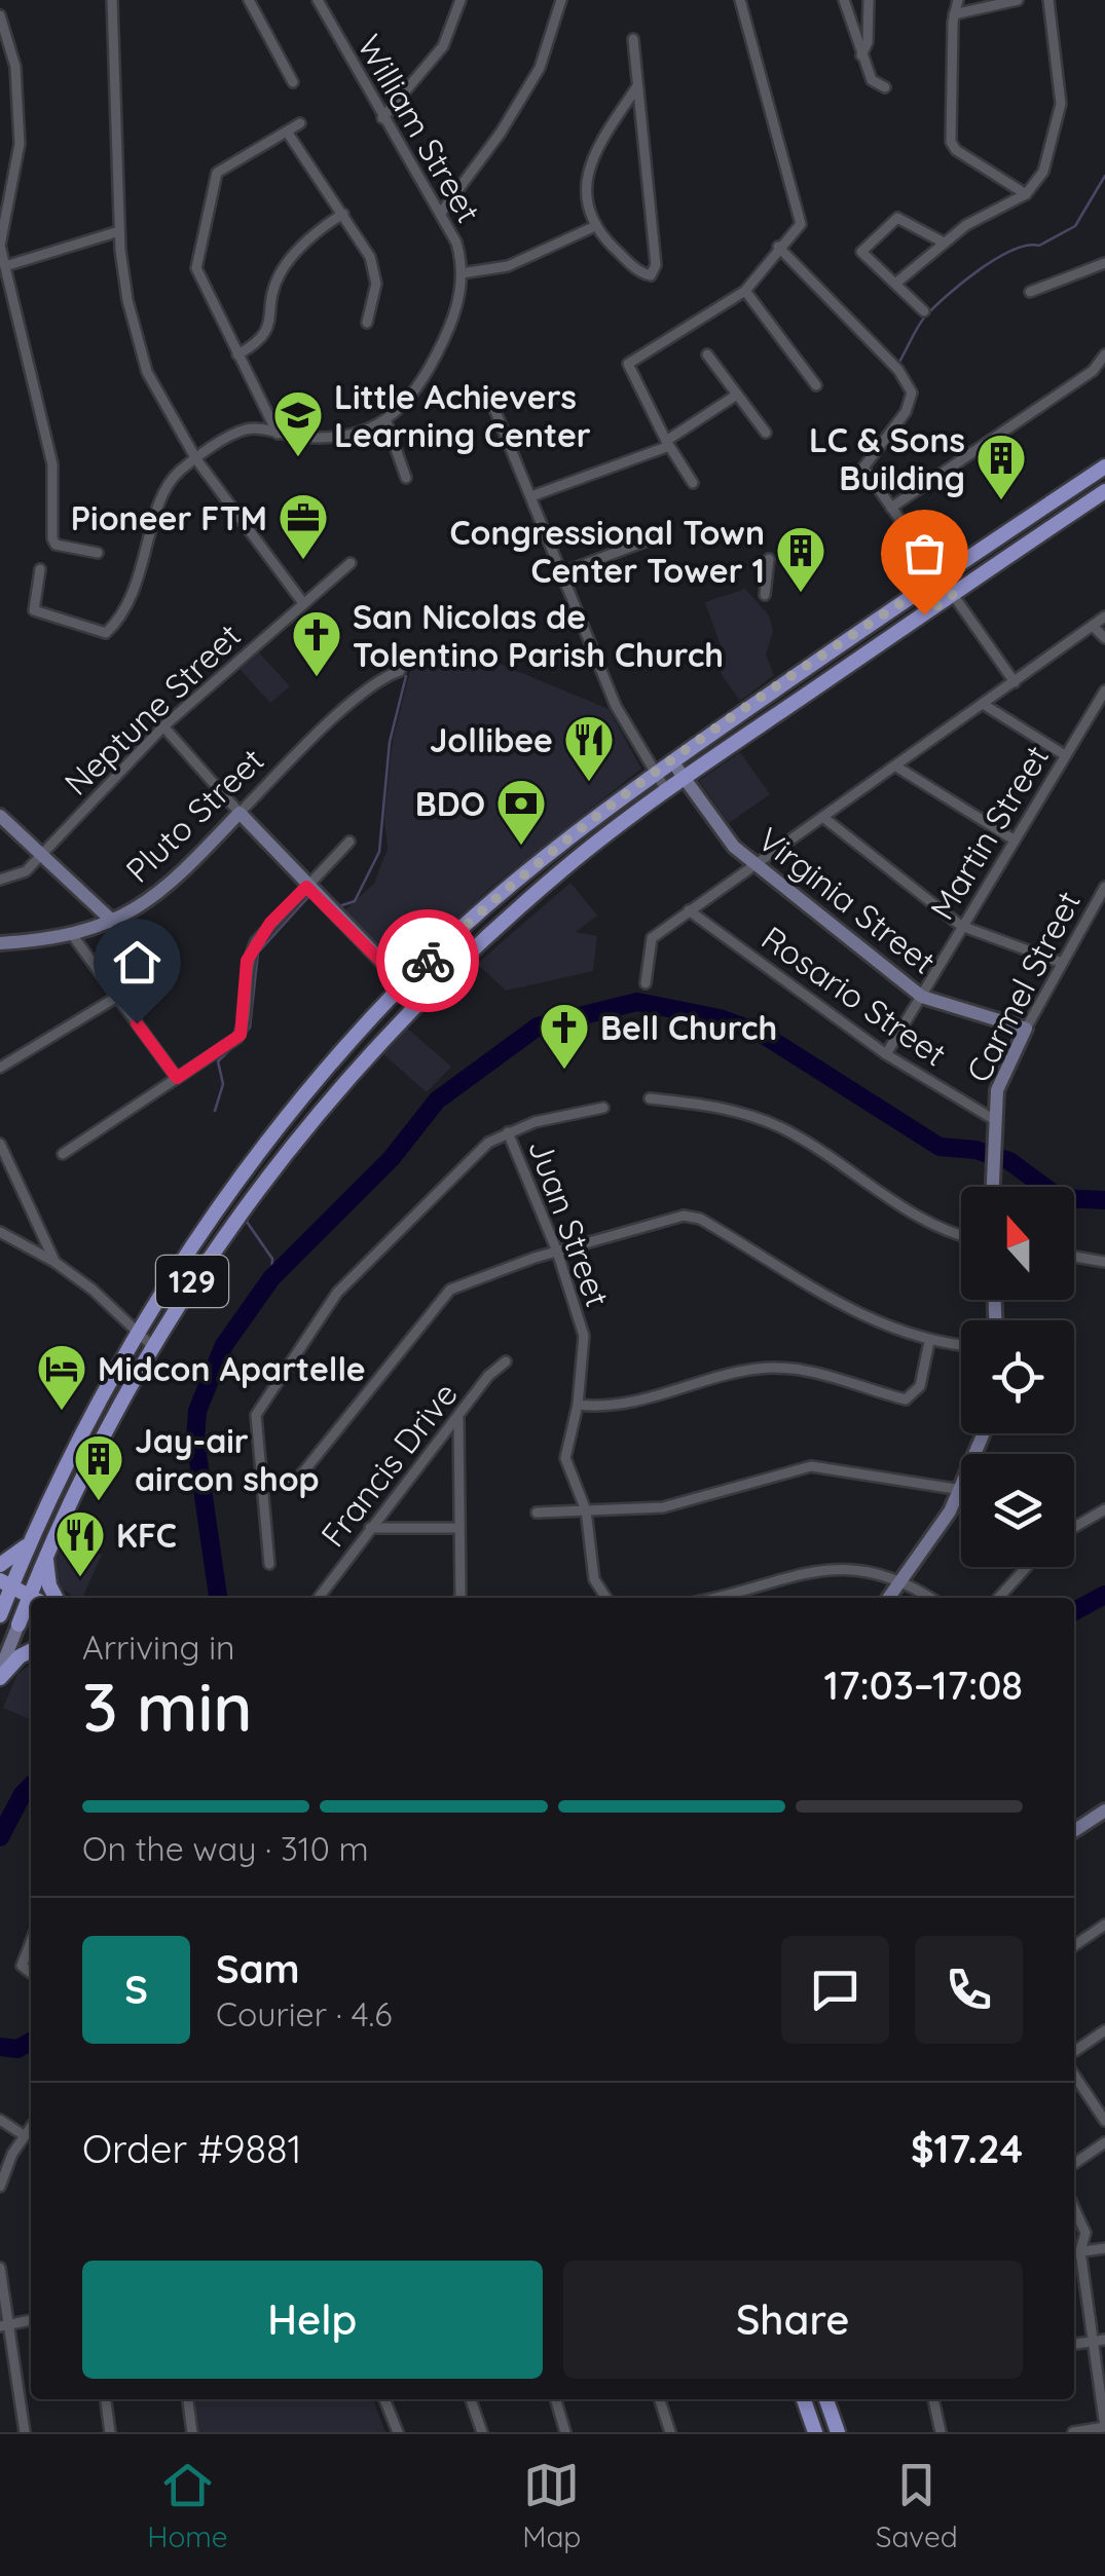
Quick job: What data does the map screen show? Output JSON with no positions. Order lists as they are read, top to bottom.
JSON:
{
  "streets": {
    "main road": ["129"],
    "street": [
      "William Street",
      "Neptune Street",
      "Pluto Street",
      "Martin Street",
      "Virginia Street",
      "Carmel Street",
      "Rosario Street",
      "Juan Street",
      "Francis Drive"
    ]
  },
  "crossings": [
    ["Martin Street", "Virginia Street"],
    ["Martin Street", "Rosario Street"],
    ["Virginia Street", "Carmel Street"],
    ["Virginia Street", "129"],
    ["Carmel Street", "Rosario Street"]
  ],
  "places": {
    "school or university": ["Little Achievers Learning Center"],
    "building": ["LC & Sons Building", "Congressional Town Center Tower 1", "Jay-air aircon shop"],
    "office": ["Pioneer FTM"],
    "church": ["San Nicolas de Tolentino Parish Church", "Bell Church"],
    "restaurant": ["Jollibee", "KFC"],
    "bank": ["BDO"],
    "hotel": ["Midcon Apartelle"]
  },
  "north": "top",
  "page": {
    "heading": ["3 min", "Arriving in", "17:03–17:08"],
    "panel": [
      "Sam",
      "Courier · 4.6",
      "Order #9881",
      "$17.24"
    ],
    "bar": "On the way · 310 m",
    "round": "S",
    "buttons": ["Help", "Share"],
    "tabs": ["Home", "Map", "Saved"]
  }
}
